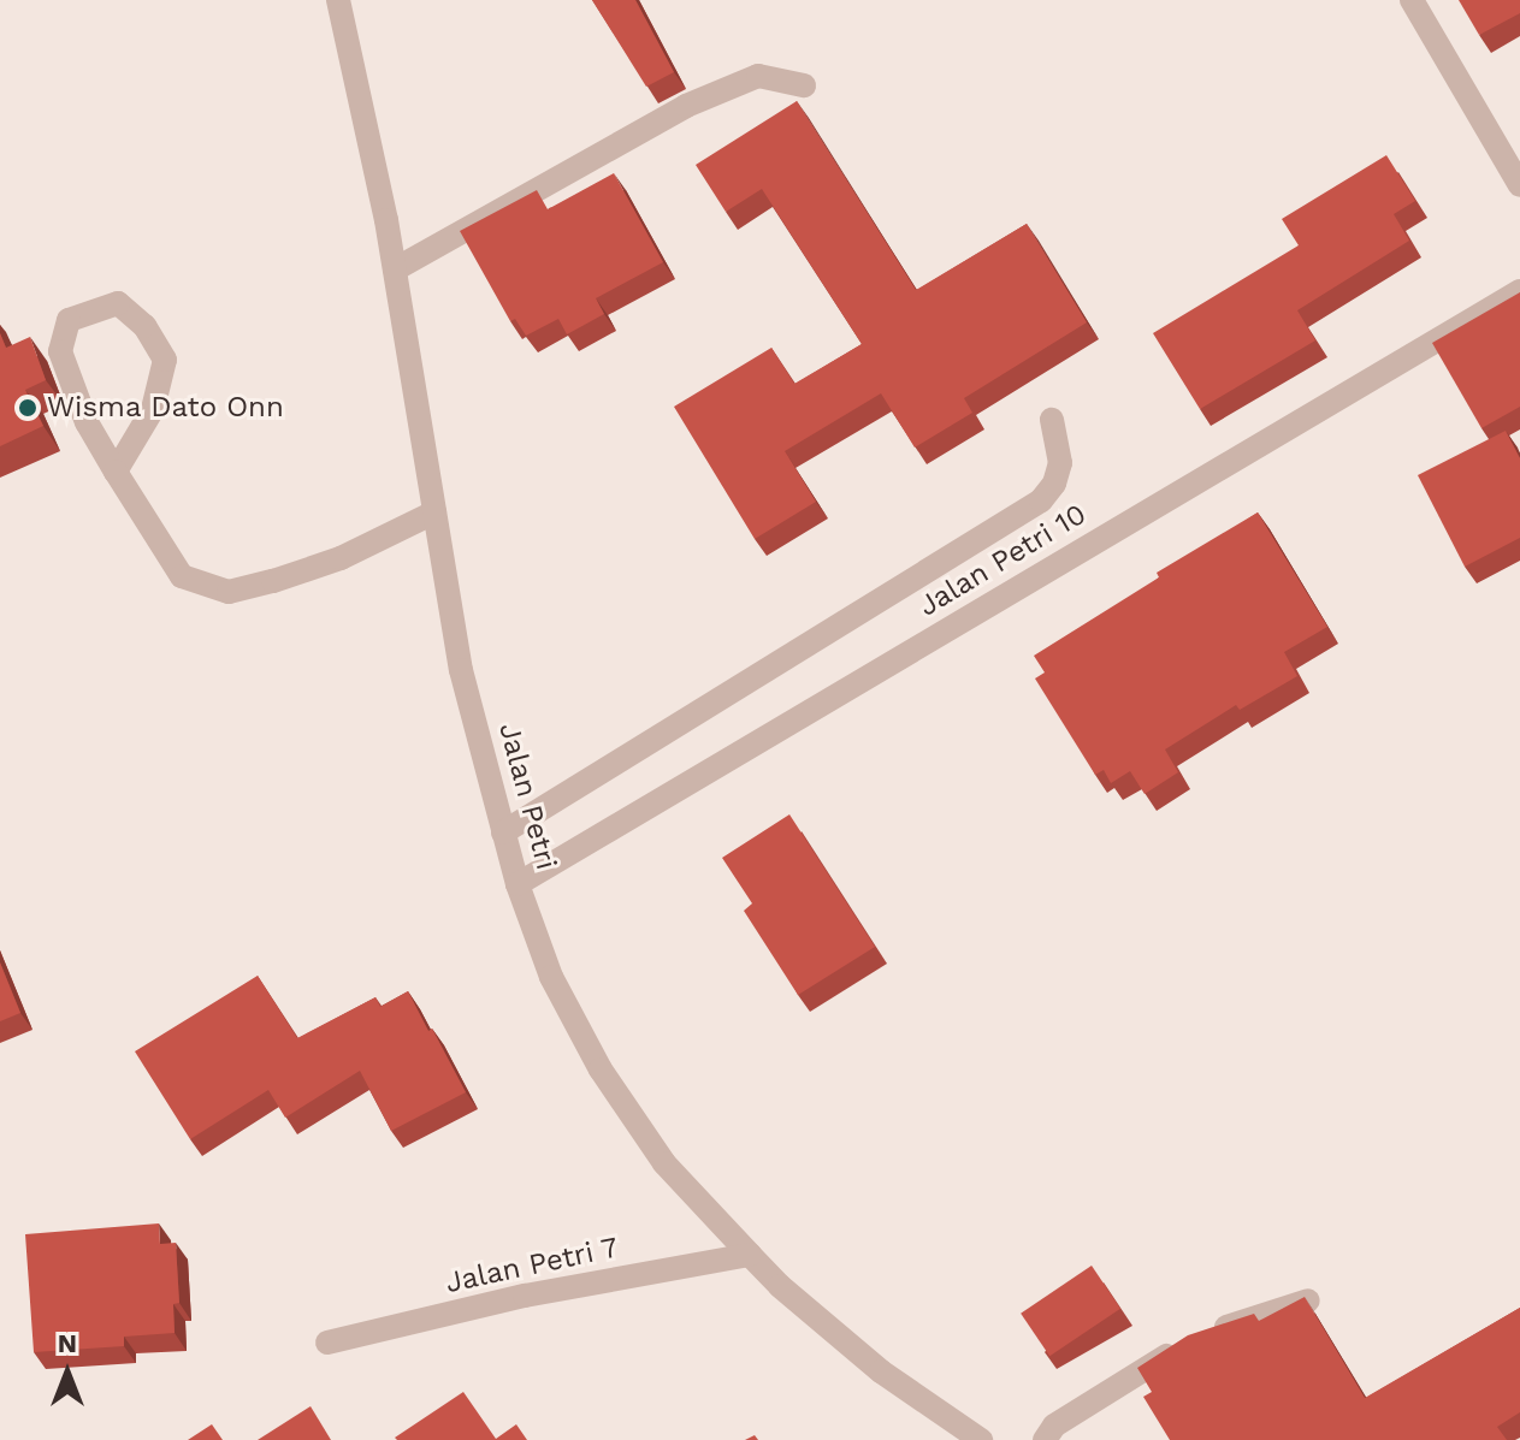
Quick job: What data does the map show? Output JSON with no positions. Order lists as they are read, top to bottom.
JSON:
{
  "streets": {
    "street": ["Jalan Petri 10", "Jalan Petri", "Jalan Petri 7"]
  },
  "crossings": [
    ["Jalan Petri 10", "Jalan Petri"],
    ["Jalan Petri", "Jalan Petri 7"]
  ],
  "places": ["Wisma Dato Onn"],
  "north": "top"
}
